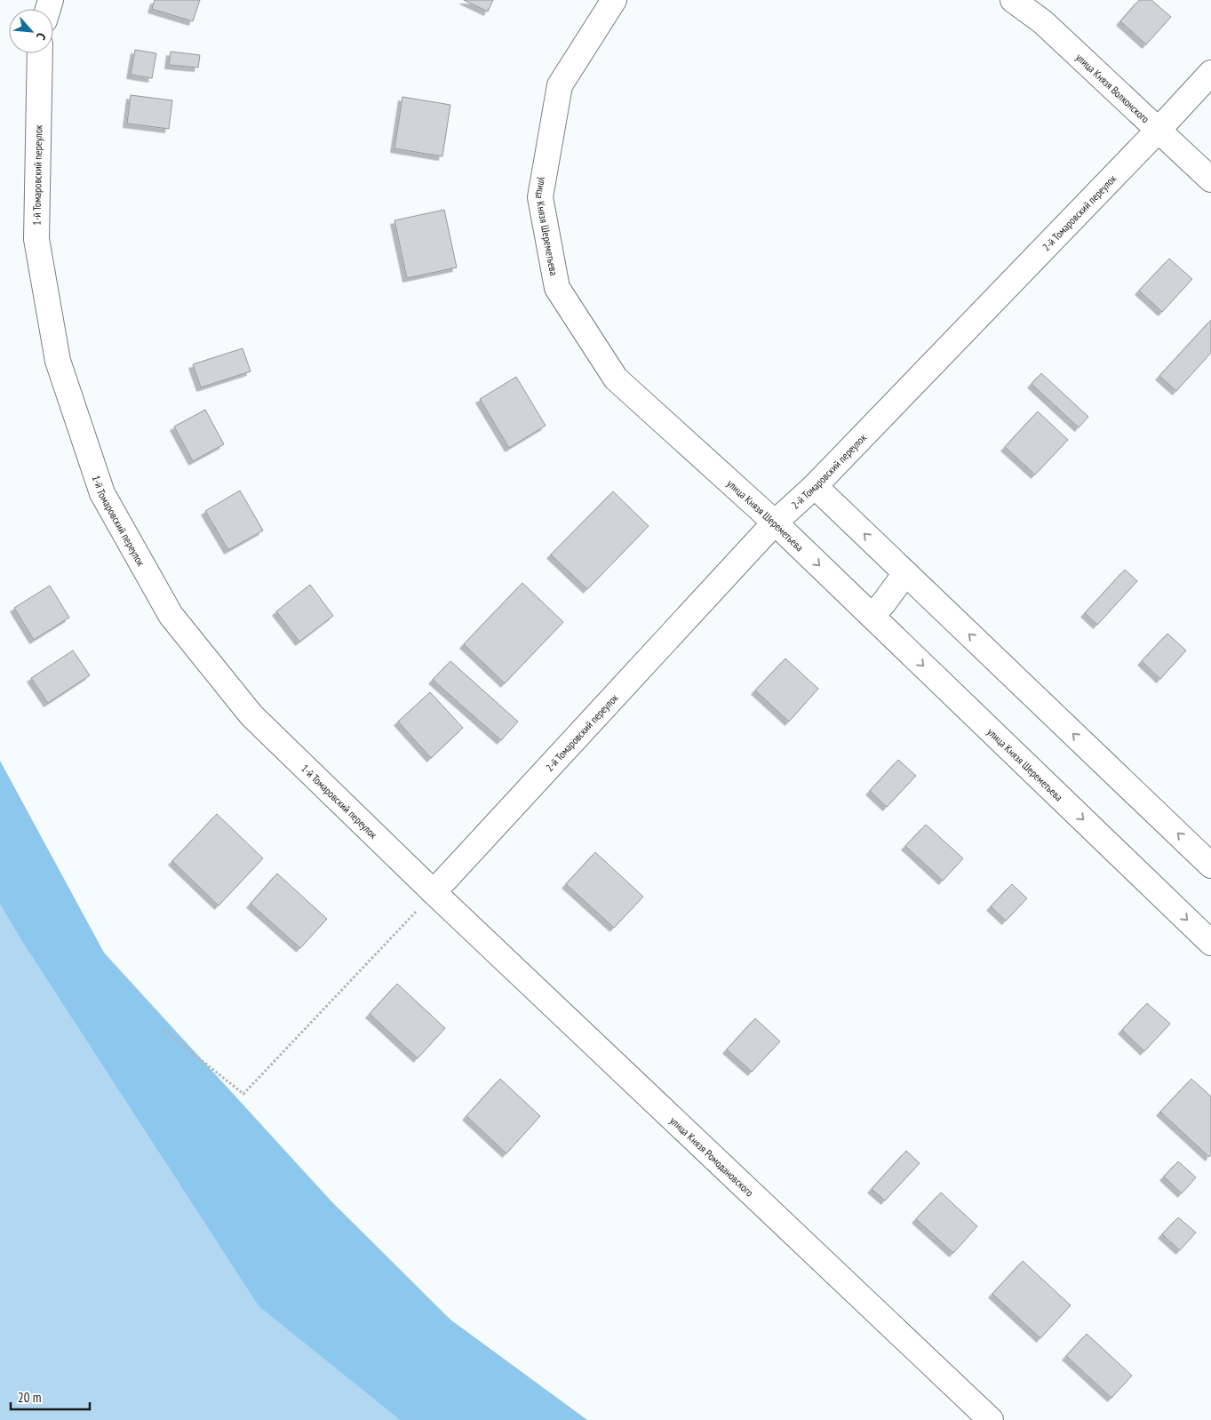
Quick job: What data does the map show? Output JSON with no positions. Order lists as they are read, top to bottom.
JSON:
{
  "streets": {
    "street": [
      "улица Князя Волконского",
      "1-й Томаровский переулок",
      "2-й Томаровский переулок",
      "улица Князя Шереметьева",
      "улица Князя Ромодановского"
    ]
  },
  "crossings": [
    ["улица Князя Волконского", "2-й Томаровский переулок"],
    ["1-й Томаровский переулок", "2-й Томаровский переулок"],
    ["1-й Томаровский переулок", "улица Князя Ромодановского"],
    ["2-й Томаровский переулок", "улица Князя Шереметьева"],
    ["2-й Томаровский переулок", "улица Князя Ромодановского"]
  ],
  "scale_bar": "20 m",
  "north": "bottom right"
}
